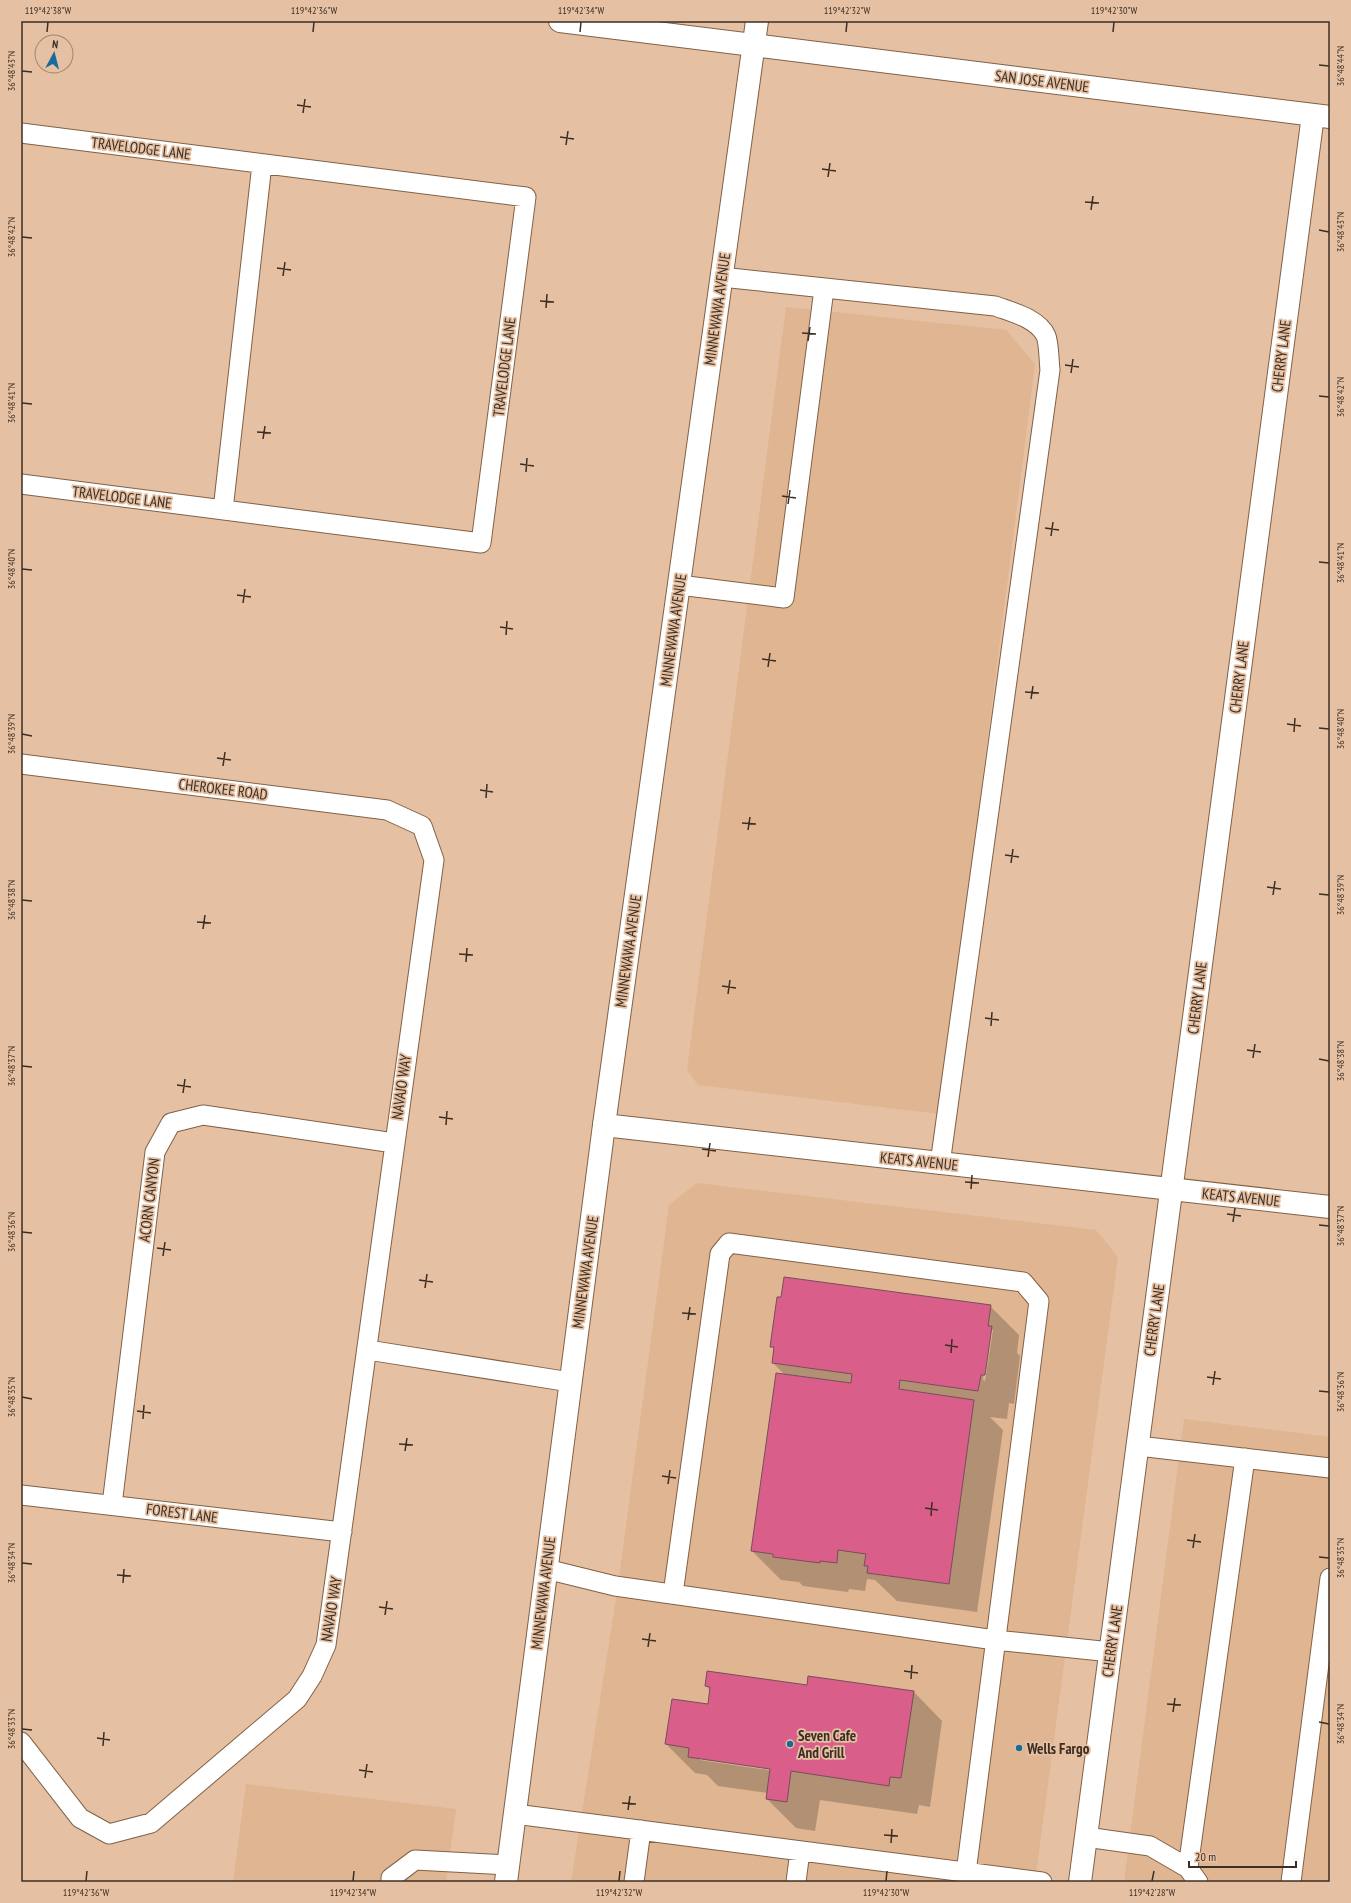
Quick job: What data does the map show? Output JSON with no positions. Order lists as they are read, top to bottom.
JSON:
{
  "streets": {
    "street": [
      "SAN JOSE AVENUE",
      "MINNEWAWA AVENUE",
      "CHERRY LANE",
      "KEATS AVENUE"
    ],
    "lane": [
      "TRAVELODGE LANE",
      "CHEROKEE ROAD",
      "NAVAJO WAY",
      "ACORN CANYON",
      "FOREST LANE"
    ]
  },
  "crossings": [
    ["SAN JOSE AVENUE", "MINNEWAWA AVENUE"],
    ["SAN JOSE AVENUE", "CHERRY LANE"],
    ["MINNEWAWA AVENUE", "KEATS AVENUE"],
    ["CHERRY LANE", "KEATS AVENUE"],
    ["CHEROKEE ROAD", "NAVAJO WAY"],
    ["NAVAJO WAY", "ACORN CANYON"],
    ["NAVAJO WAY", "FOREST LANE"],
    ["ACORN CANYON", "FOREST LANE"]
  ],
  "places": ["Seven Cafe And Grill", "Wells Fargo"],
  "scale_bar": "20 m",
  "north": "top",
  "coordinates": [
    "119°42'38\"W",
    "119°42'36\"W",
    "119°42'34\"W",
    "119°42'32\"W",
    "119°42'30\"W",
    "36°48'44\"N",
    "36°48'43\"N",
    "36°48'42\"N",
    "36°48'41\"N",
    "36°48'40\"N",
    "36°48'39\"N",
    "36°48'38\"N",
    "36°48'37\"N",
    "36°48'36\"N",
    "36°48'35\"N",
    "36°48'34\"N",
    "36°48'33\"N",
    "119°42'28\"W"
  ]
}
